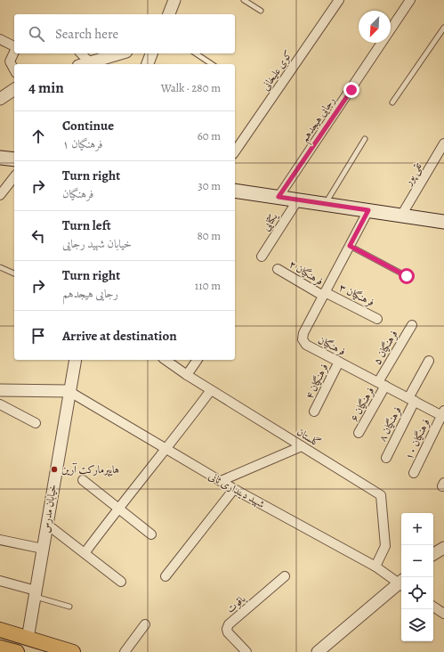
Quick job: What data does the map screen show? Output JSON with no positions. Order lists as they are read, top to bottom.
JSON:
{
  "streets": {
    "street": [
      "کوی علیخانی",
      "رجایی هیجدهم",
      "تقی پور",
      "یکتایی",
      "فرهنگیان ۲",
      "فرهنگیان ۳",
      "فرهنگیان",
      "فرهنگیان ۵",
      "فرهنگیان ۴",
      "فرهنگیان ۶",
      "فرهنگیان ۸",
      "گلستان",
      "فرهنگیان ۱۰",
      "شهید دینداری ثانی",
      "خیابان مدرس",
      "یاقوت"
    ]
  },
  "crossings": [
    ["فرهنگیان ۲", "فرهنگیان ۳"],
    ["فرهنگیان ۲", "فرهنگیان"],
    ["فرهنگیان ۳", "فرهنگیان"],
    ["فرهنگیان", "فرهنگیان ۵"],
    ["فرهنگیان", "فرهنگیان ۴"],
    ["فرهنگیان", "فرهنگیان ۶"],
    ["فرهنگیان", "فرهنگیان ۸"],
    ["فرهنگیان", "فرهنگیان ۱۰"],
    ["فرهنگیان ۵", "فرهنگیان ۶"],
    ["گلستان", "شهید دینداری ثانی"],
    ["شهید دینداری ثانی", "خیابان مدرس"]
  ],
  "places": ["هایپرمارکت آرین"],
  "north": "bottom left",
  "page": {
    "search": "Search here",
    "heading": ["4 min", "Walk · 280 m"],
    "list": [
      ["Continue", "فرهنگیان ۱", "60 m"],
      ["Turn right", "فرهنگیان", "30 m"],
      ["Turn left", "خیابان شهید رجایی", "80 m"],
      ["Turn right", "رجایی هیجدهم", "110 m"],
      "Arrive at destination"
    ],
    "map_buttons": ["+", "−"]
  }
}
